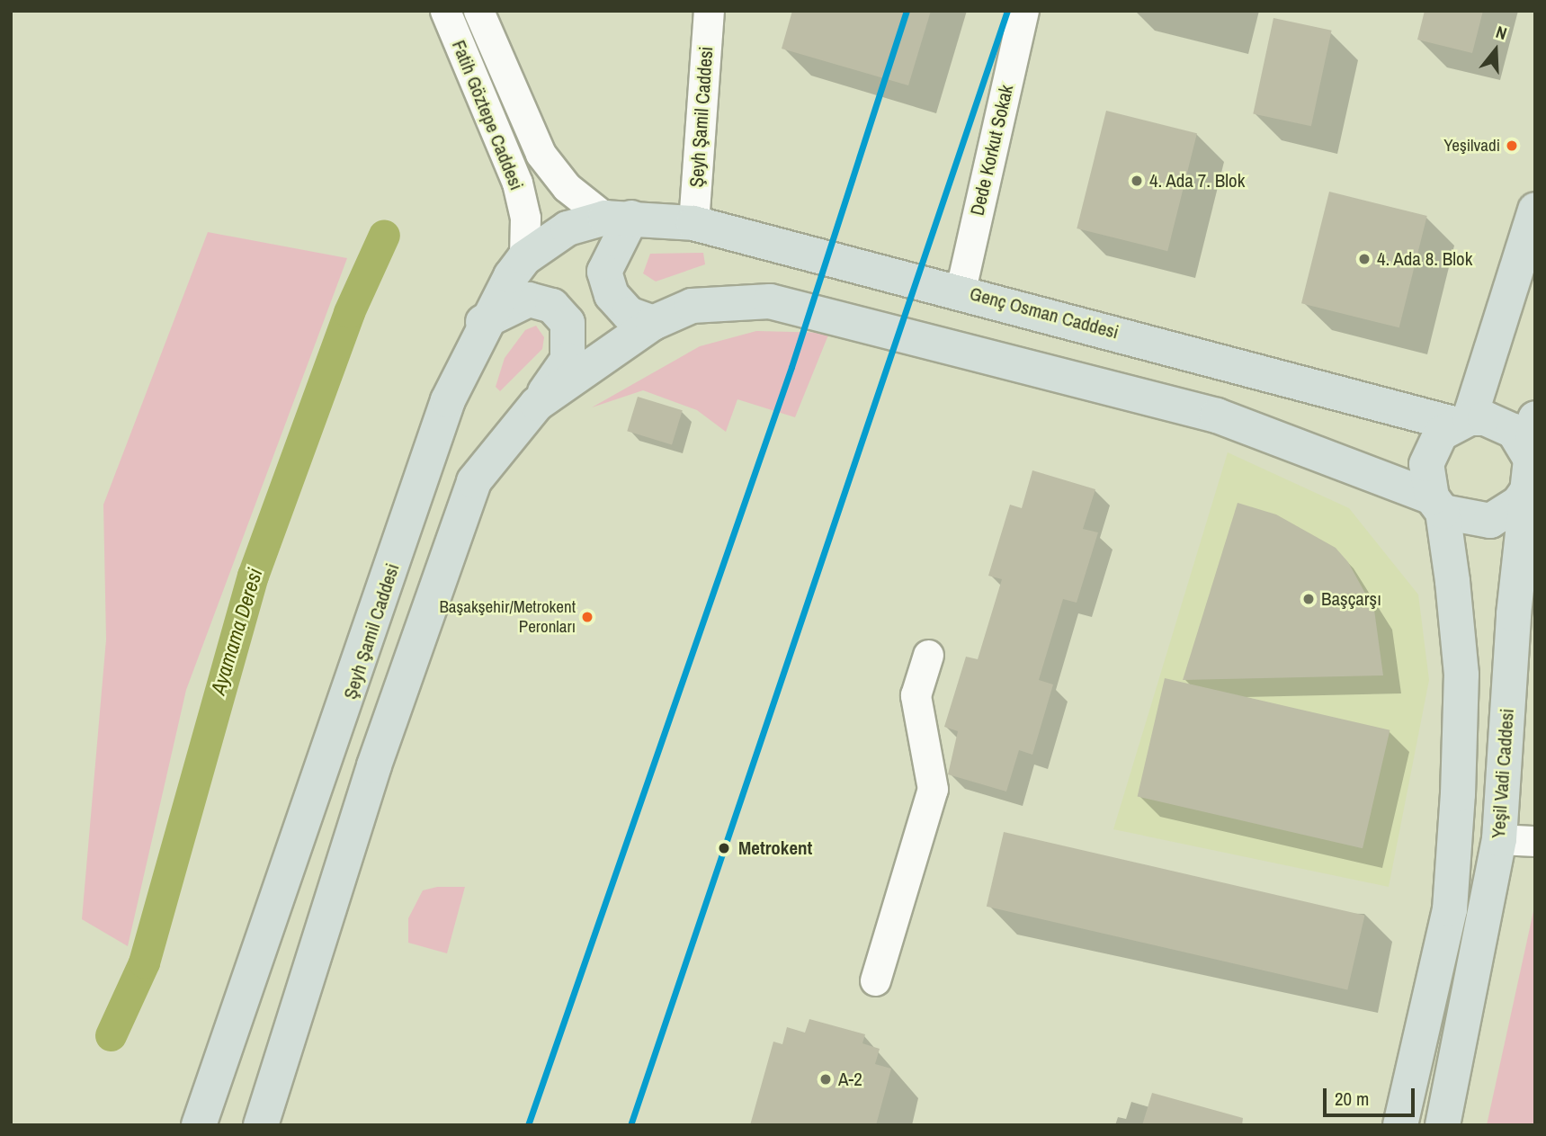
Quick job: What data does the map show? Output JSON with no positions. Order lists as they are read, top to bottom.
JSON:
{
  "streets": {
    "main road": ["Şeyh Şamil Caddesi", "Genç Osman Caddesi", "Yeşil Vadi Caddesi"],
    "street": ["Fatih Göztepe Caddesi", "Dede Korkut Sokak"]
  },
  "crossings": [
    ["Fatih Göztepe Caddesi", "Şeyh Şamil Caddesi"],
    ["Fatih Göztepe Caddesi", "Genç Osman Caddesi"],
    ["Şeyh Şamil Caddesi", "Genç Osman Caddesi"],
    ["Dede Korkut Sokak", "Genç Osman Caddesi"],
    ["Genç Osman Caddesi", "Yeşil Vadi Caddesi"]
  ],
  "water": ["Ayamama Deresi"],
  "places": [
    "Yeşilvadi",
    "4. Ada 7. Blok",
    "4. Ada 8. Blok",
    "Başçarşı",
    "Başakşehir/Metrokent Peronları",
    "Metrokent",
    "A-2"
  ],
  "scale_bar": "20 m",
  "north": "top"
}
